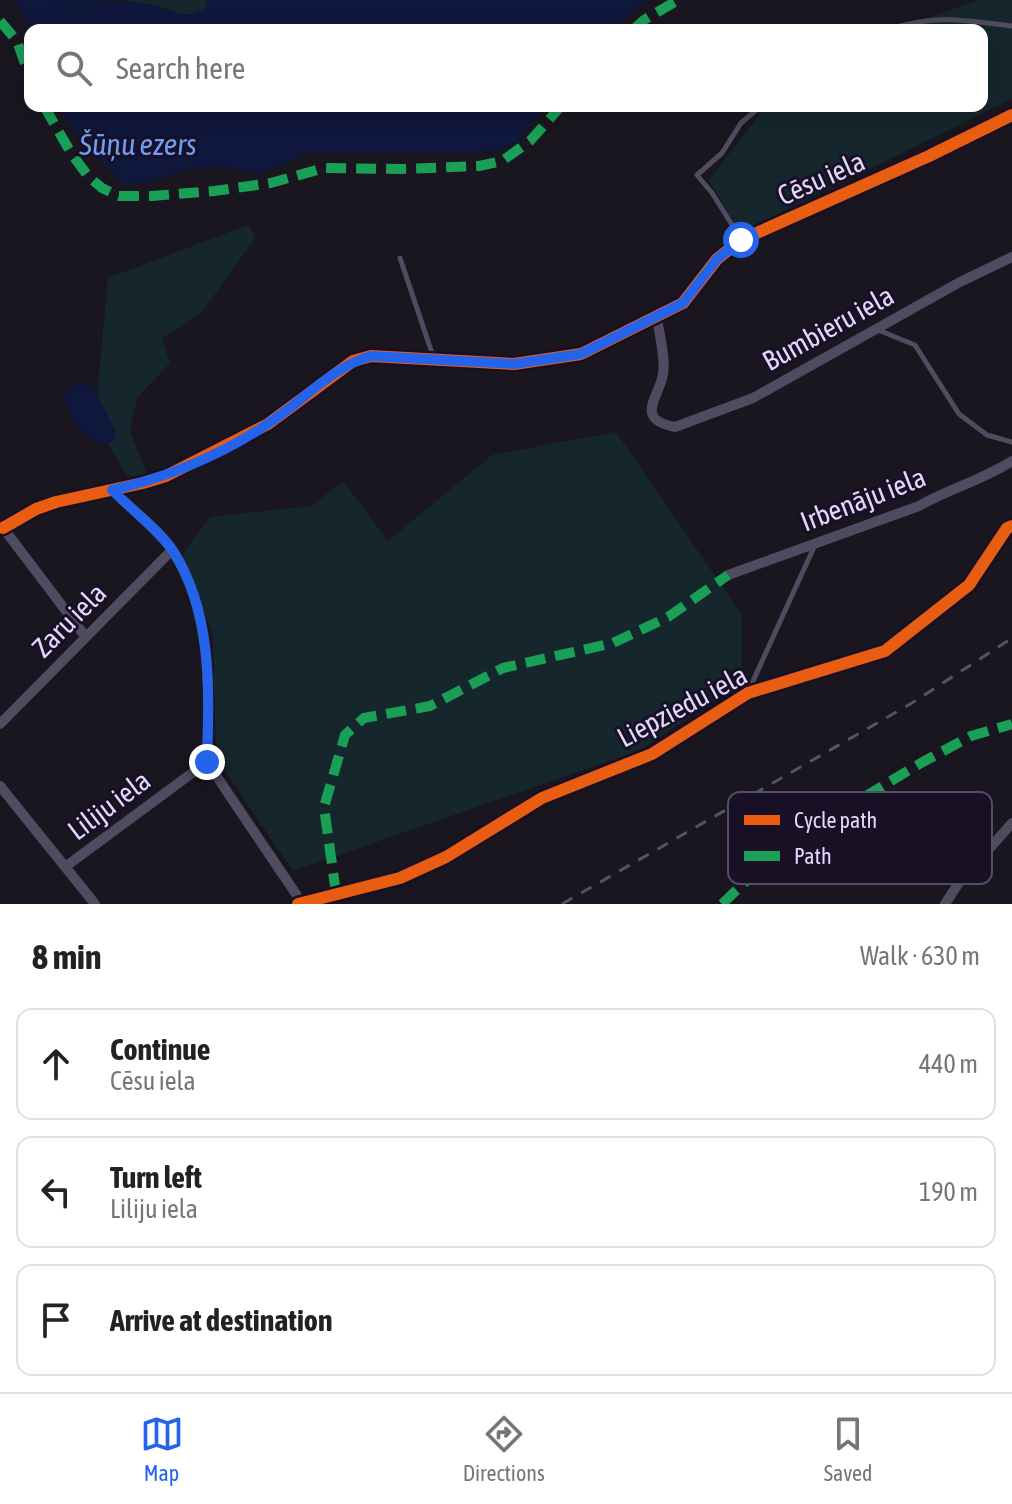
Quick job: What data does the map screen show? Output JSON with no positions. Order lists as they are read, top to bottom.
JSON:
{
  "streets": {
    "street": [
      "Cēsu iela",
      "Bumbieru iela",
      "Irbenāju iela",
      "Zaru iela",
      "Liepziedu iela",
      "Liliju iela"
    ]
  },
  "crossings": [
    ["Cēsu iela", "Bumbieru iela"]
  ],
  "water": ["Šūņu ezers"],
  "legend": ["Cycle path", "Path"],
  "page": {
    "search": "Search here",
    "heading": ["8 min", "Walk · 630 m"],
    "list": [
      ["Continue", "Cēsu iela", "440 m"],
      ["Turn left", "Liliju iela", "190 m"],
      "Arrive at destination"
    ],
    "nav": ["Map", "Directions", "Saved"]
  }
}
